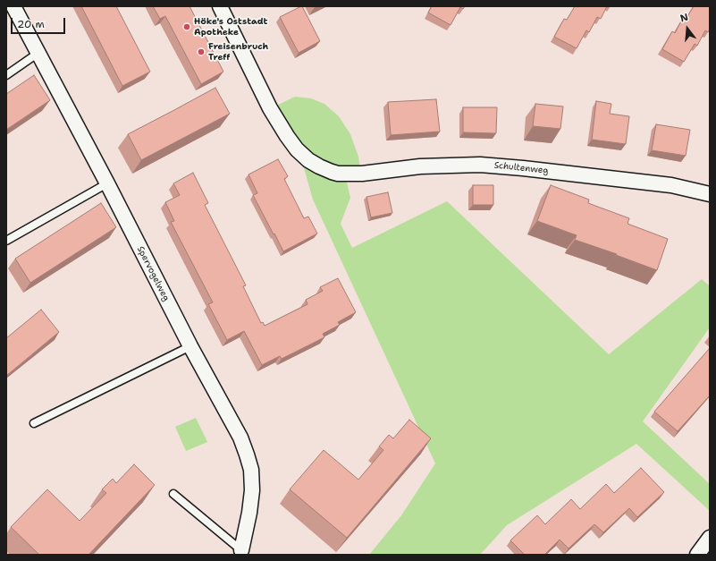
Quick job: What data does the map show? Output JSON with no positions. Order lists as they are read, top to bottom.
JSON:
{
  "streets": {
    "street": ["Schultenweg", "Spervogelweg"]
  },
  "places": ["Höke's Oststadt Apotheke", "Freisenbruch Treff"],
  "scale_bar": "20 m",
  "north": "top"
}
